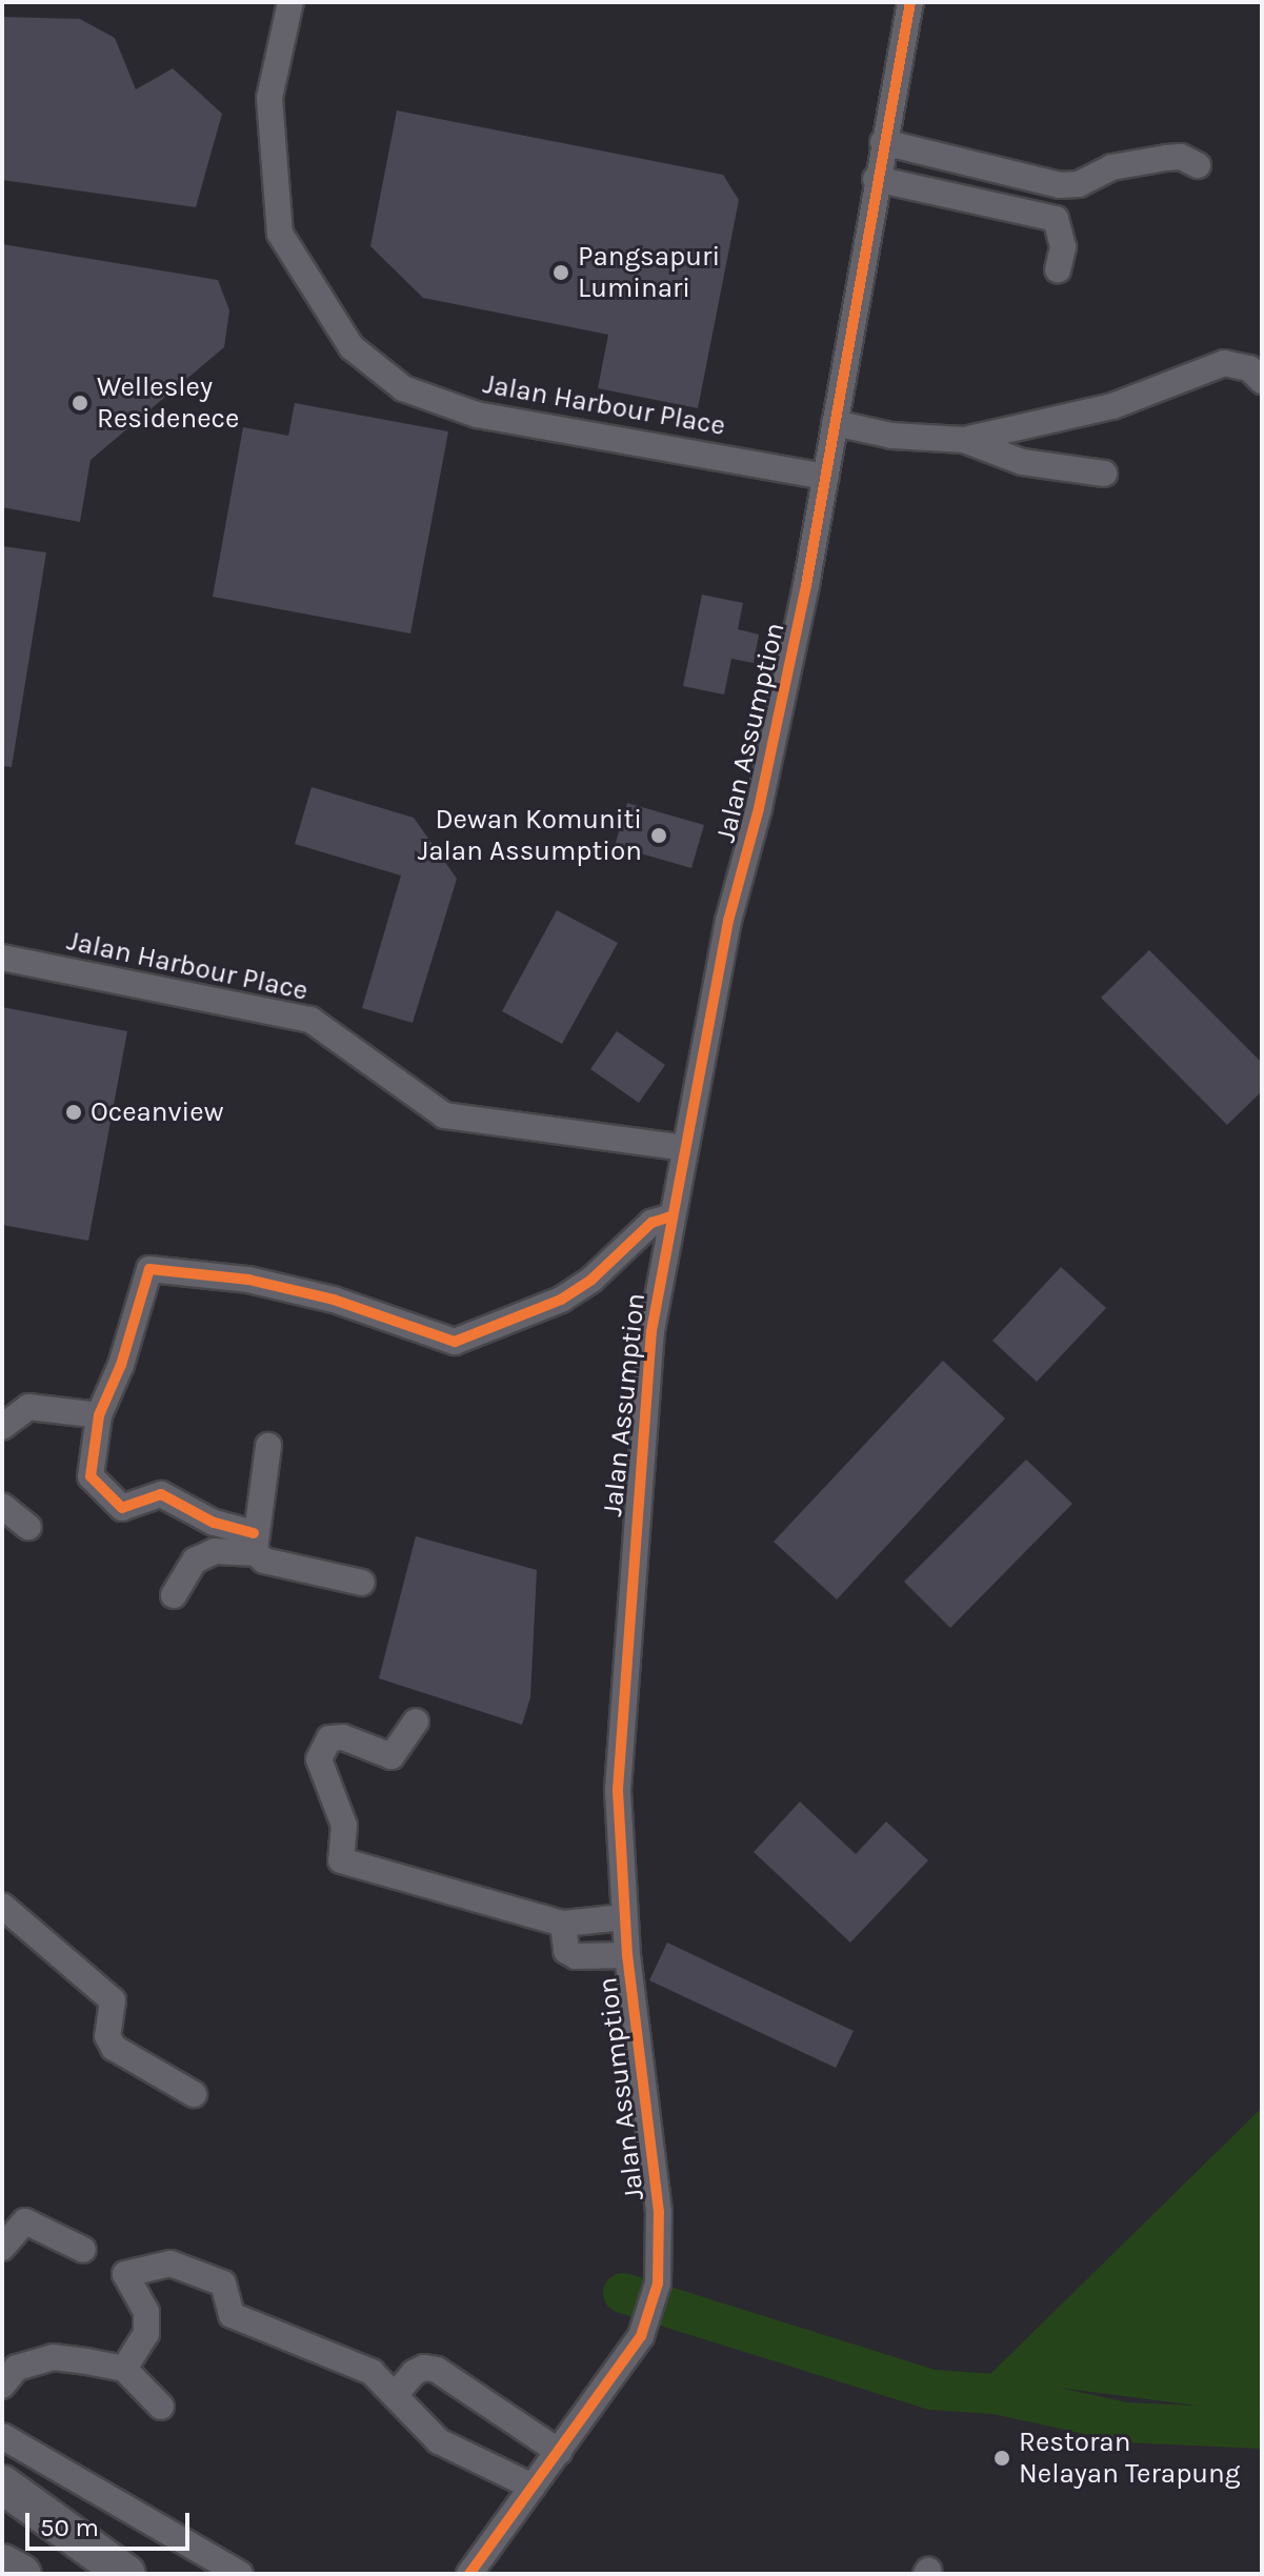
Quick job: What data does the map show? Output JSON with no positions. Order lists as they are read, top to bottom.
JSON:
{
  "streets": {
    "street": ["Jalan Harbour Place", "Jalan Assumption"]
  },
  "crossings": [
    ["Jalan Harbour Place", "Jalan Assumption"]
  ],
  "places": [
    "Pangsapuri Luminari",
    "Wellesley Residenece",
    "Dewan Komuniti Jalan Assumption",
    "Oceanview",
    "Restoran Nelayan Terapung"
  ],
  "scale_bar": "50 m"
}
